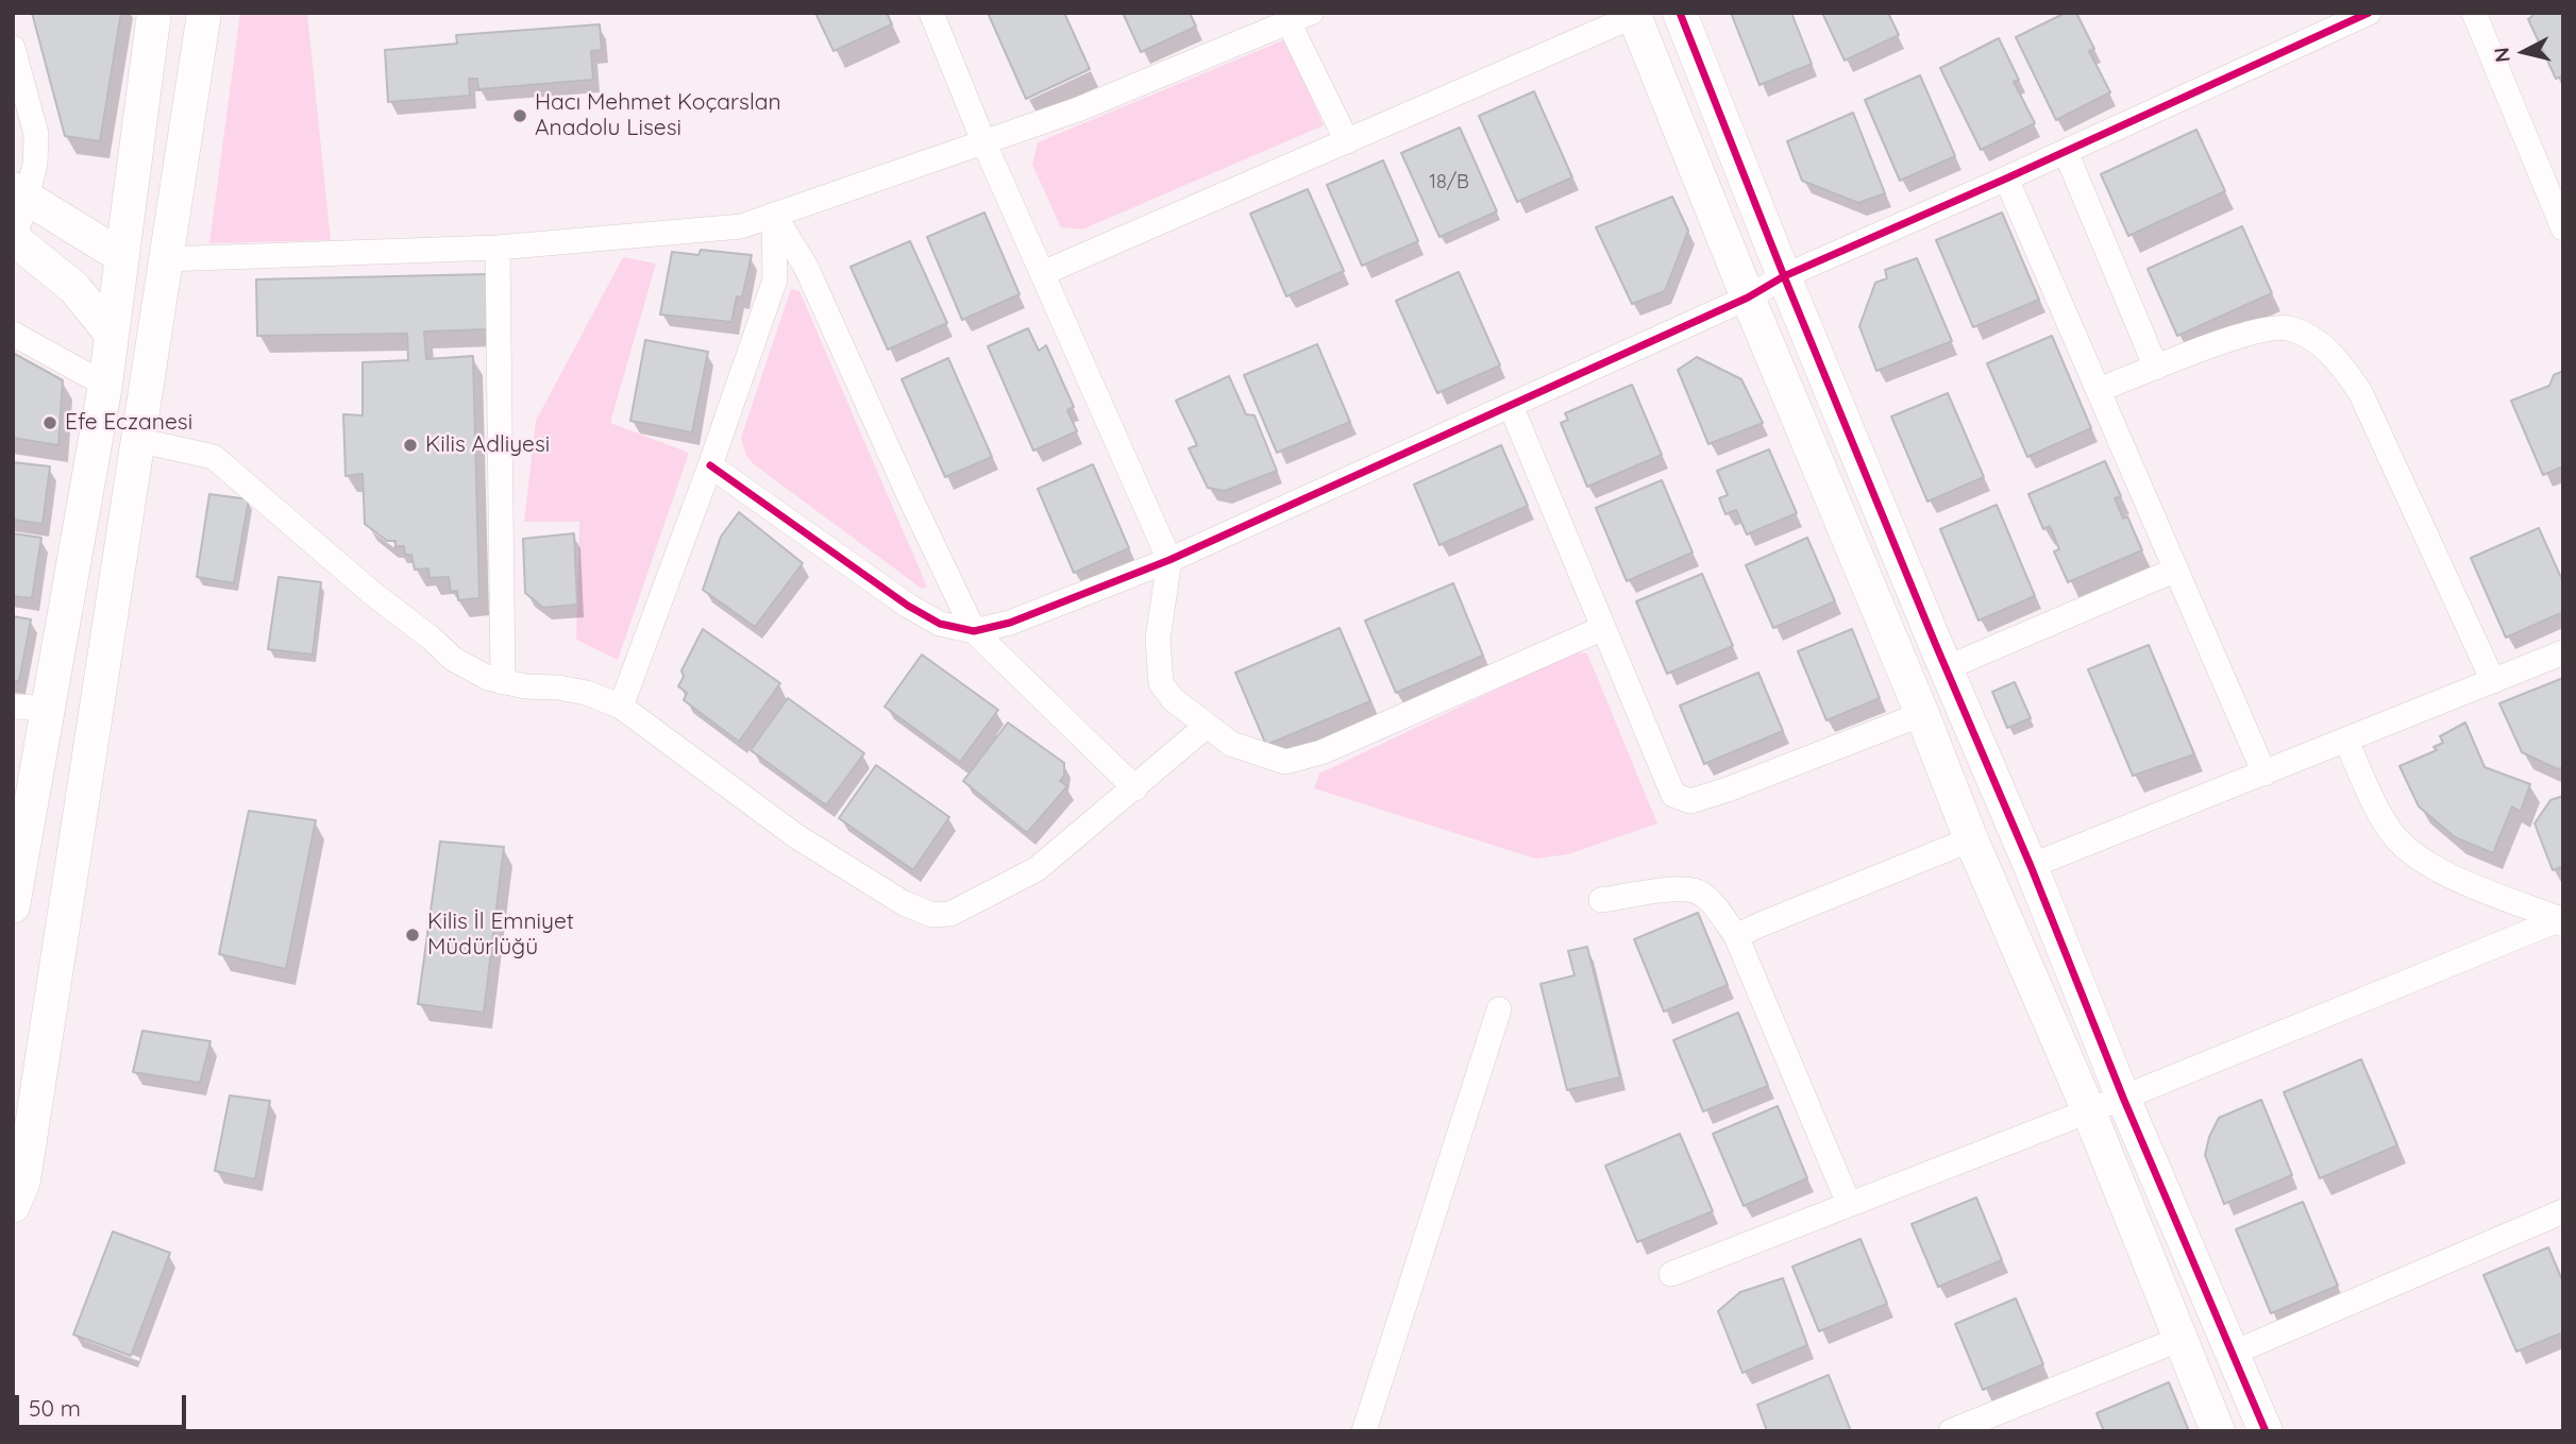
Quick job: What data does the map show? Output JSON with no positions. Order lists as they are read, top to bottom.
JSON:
{
  "places": [
    "Hacı Mehmet Koçarslan Anadolu Lisesi",
    "Efe Eczanesi",
    "Kilis Adliyesi",
    "Kilis İl Emniyet Müdürlüğü"
  ],
  "house_numbers": ["18/B"],
  "scale_bar": "50 m",
  "north": "left"
}
